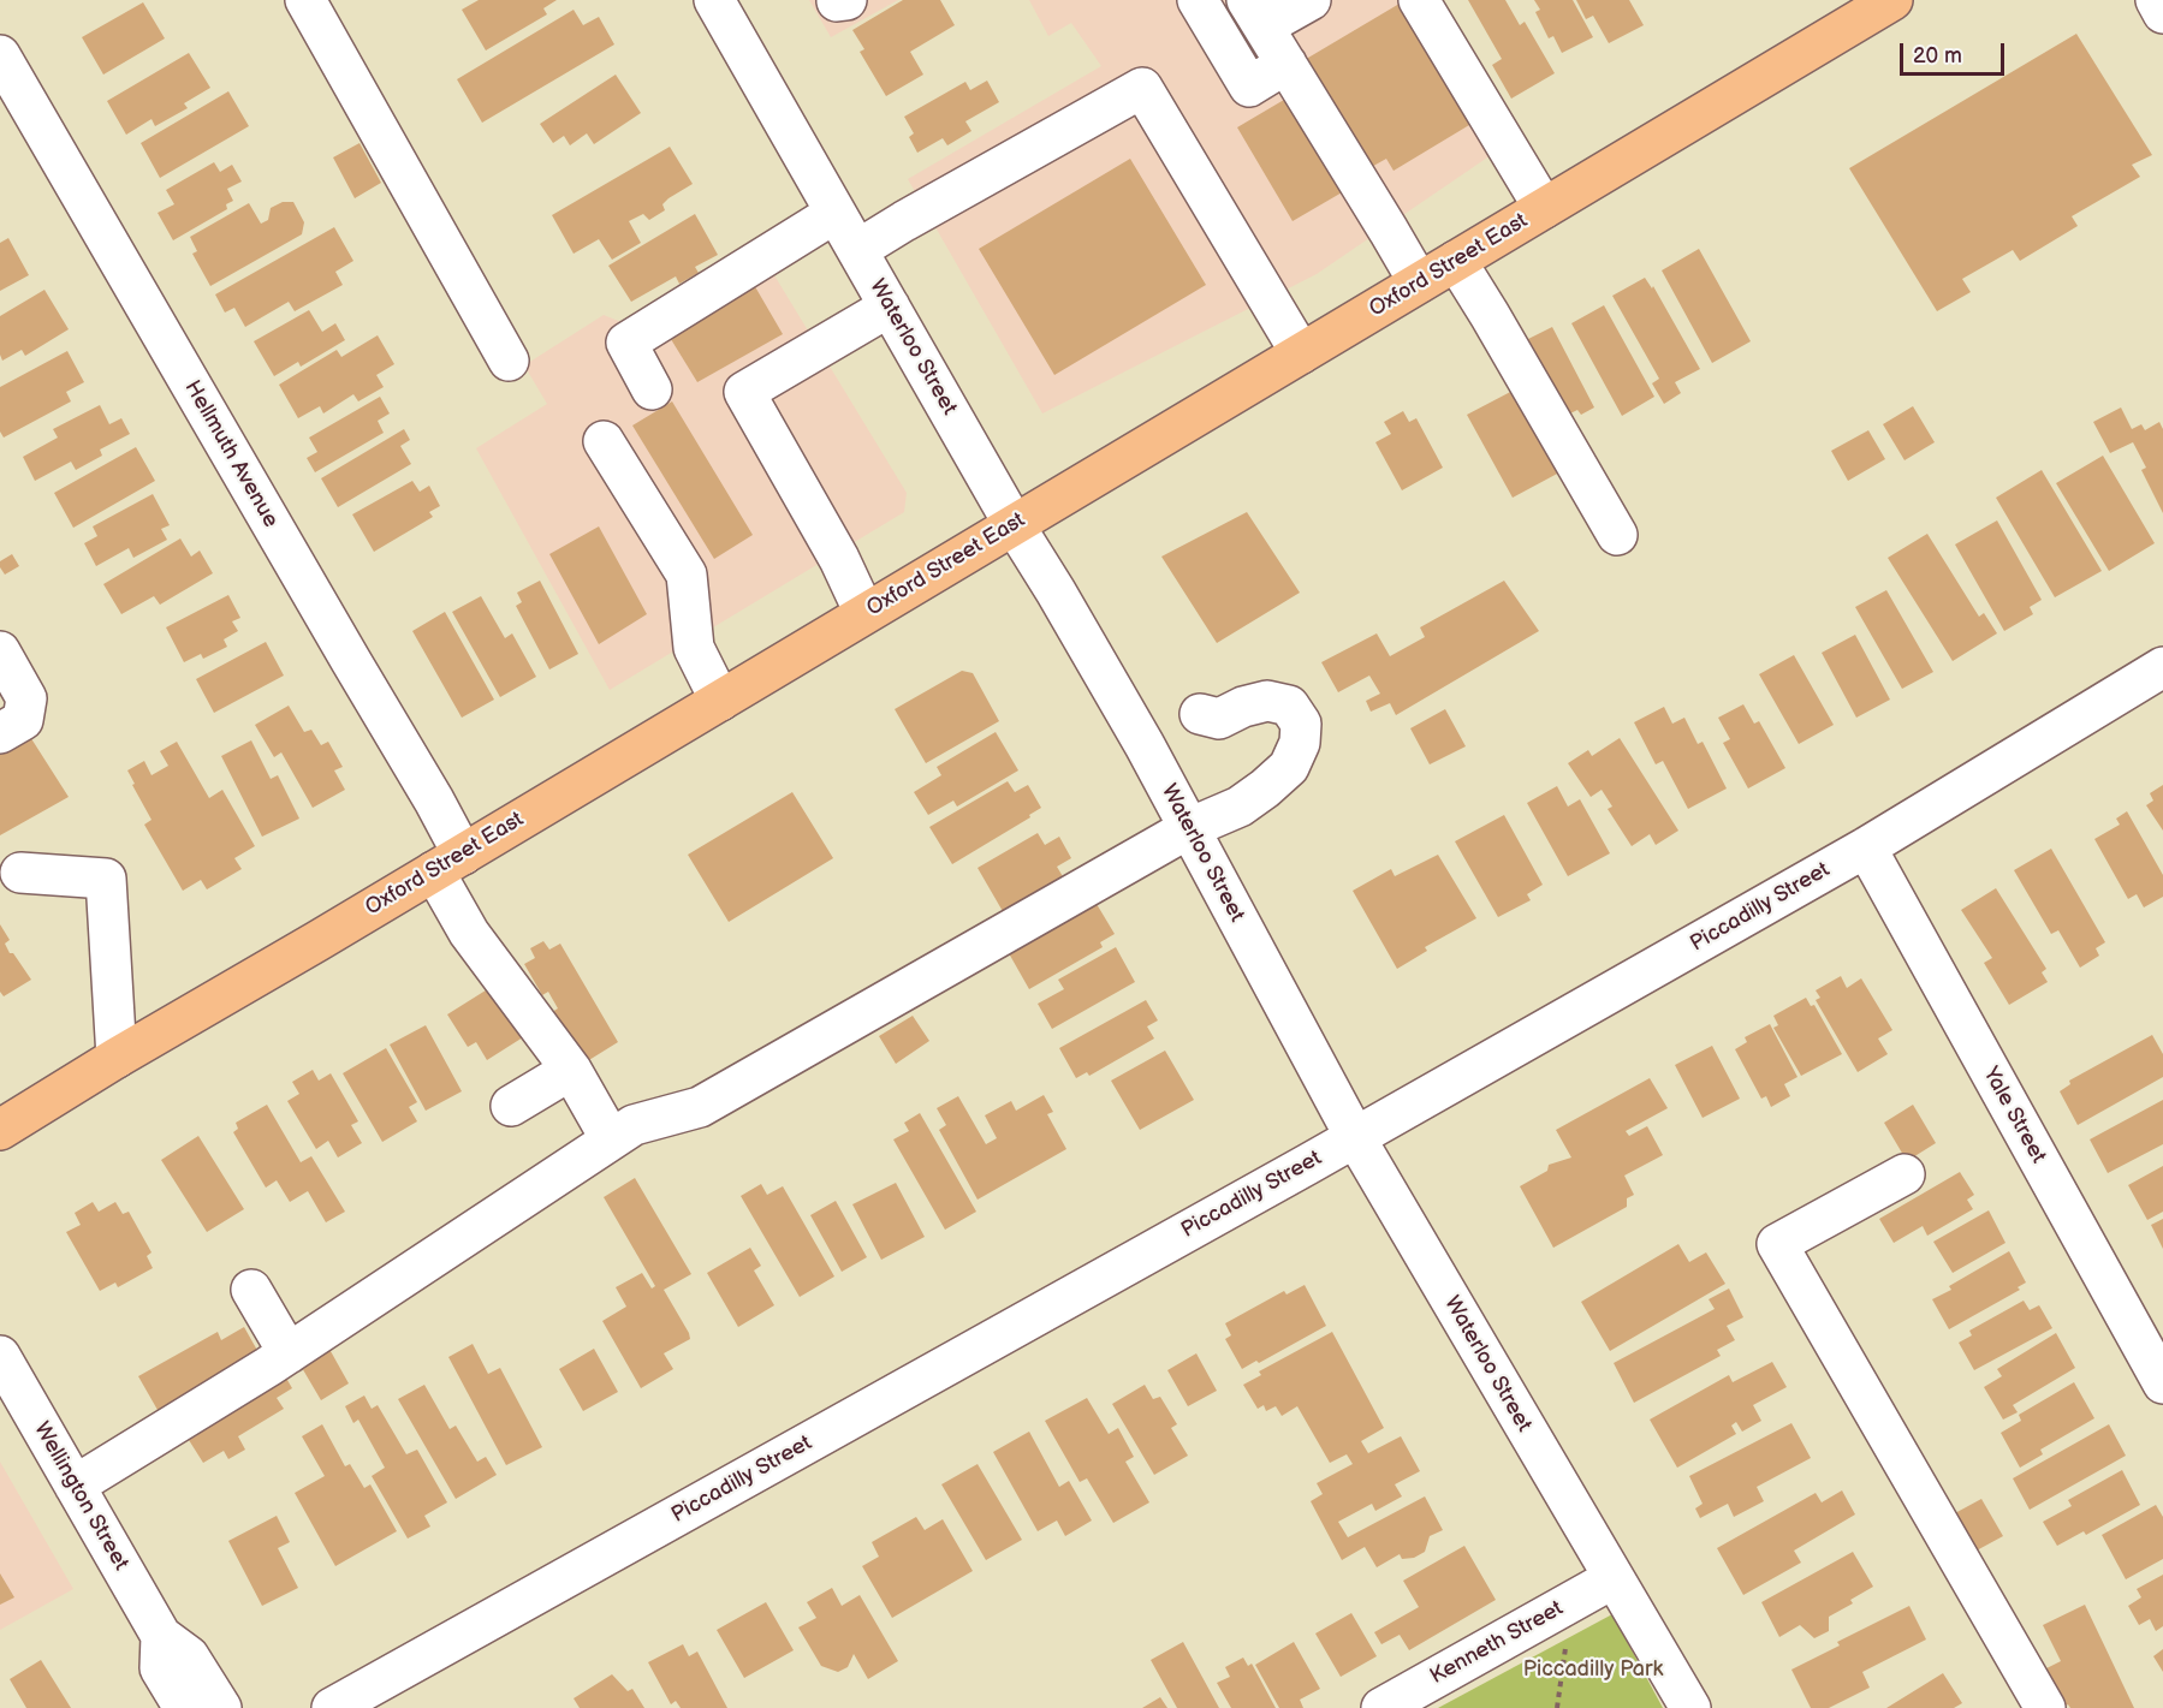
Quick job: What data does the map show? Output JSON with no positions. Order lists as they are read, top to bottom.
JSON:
{
  "streets": {
    "main road": ["Oxford Street East"],
    "street": [
      "Waterloo Street",
      "Hellmuth Avenue",
      "Piccadilly Street",
      "Yale Street",
      "Wellington Street",
      "Kenneth Street"
    ]
  },
  "crossings": [
    ["Oxford Street East", "Waterloo Street"],
    ["Oxford Street East", "Hellmuth Avenue"],
    ["Waterloo Street", "Piccadilly Street"],
    ["Waterloo Street", "Kenneth Street"],
    ["Piccadilly Street", "Yale Street"]
  ],
  "parks": ["Piccadilly Park"],
  "scale_bar": "20 m"
}
